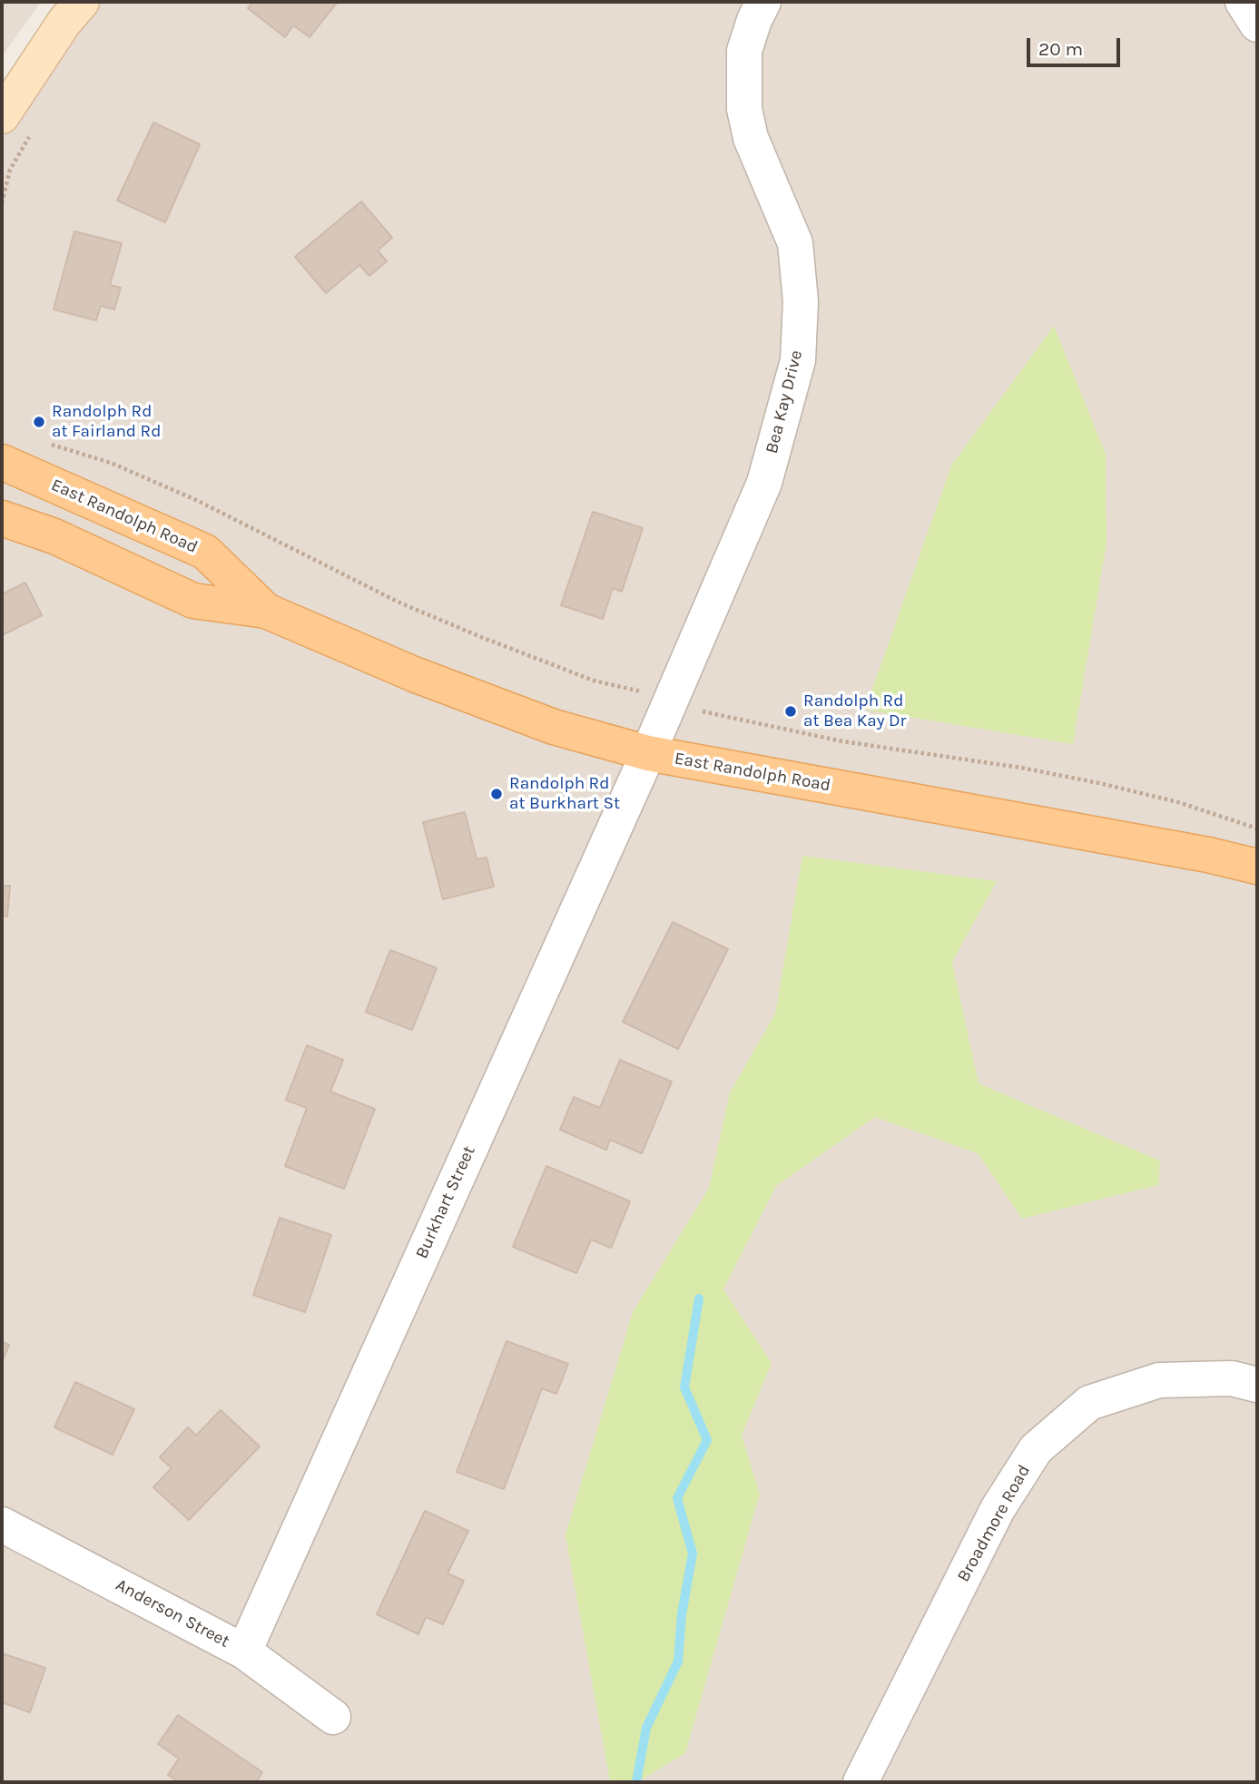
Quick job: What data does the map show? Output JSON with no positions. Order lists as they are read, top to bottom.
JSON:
{
  "streets": {
    "main road": ["East Randolph Road"],
    "street": [
      "Bea Kay Drive",
      "Burkhart Street",
      "Broadmore Road",
      "Anderson Street"
    ]
  },
  "crossings": [
    ["Bea Kay Drive", "East Randolph Road"],
    ["Bea Kay Drive", "Burkhart Street"],
    ["East Randolph Road", "Burkhart Street"],
    ["Burkhart Street", "Anderson Street"]
  ],
  "places": ["Randolph Rd at Fairland Rd", "Randolph Rd at Bea Kay Dr", "Randolph Rd at Burkhart St"],
  "scale_bar": "20 m"
}
